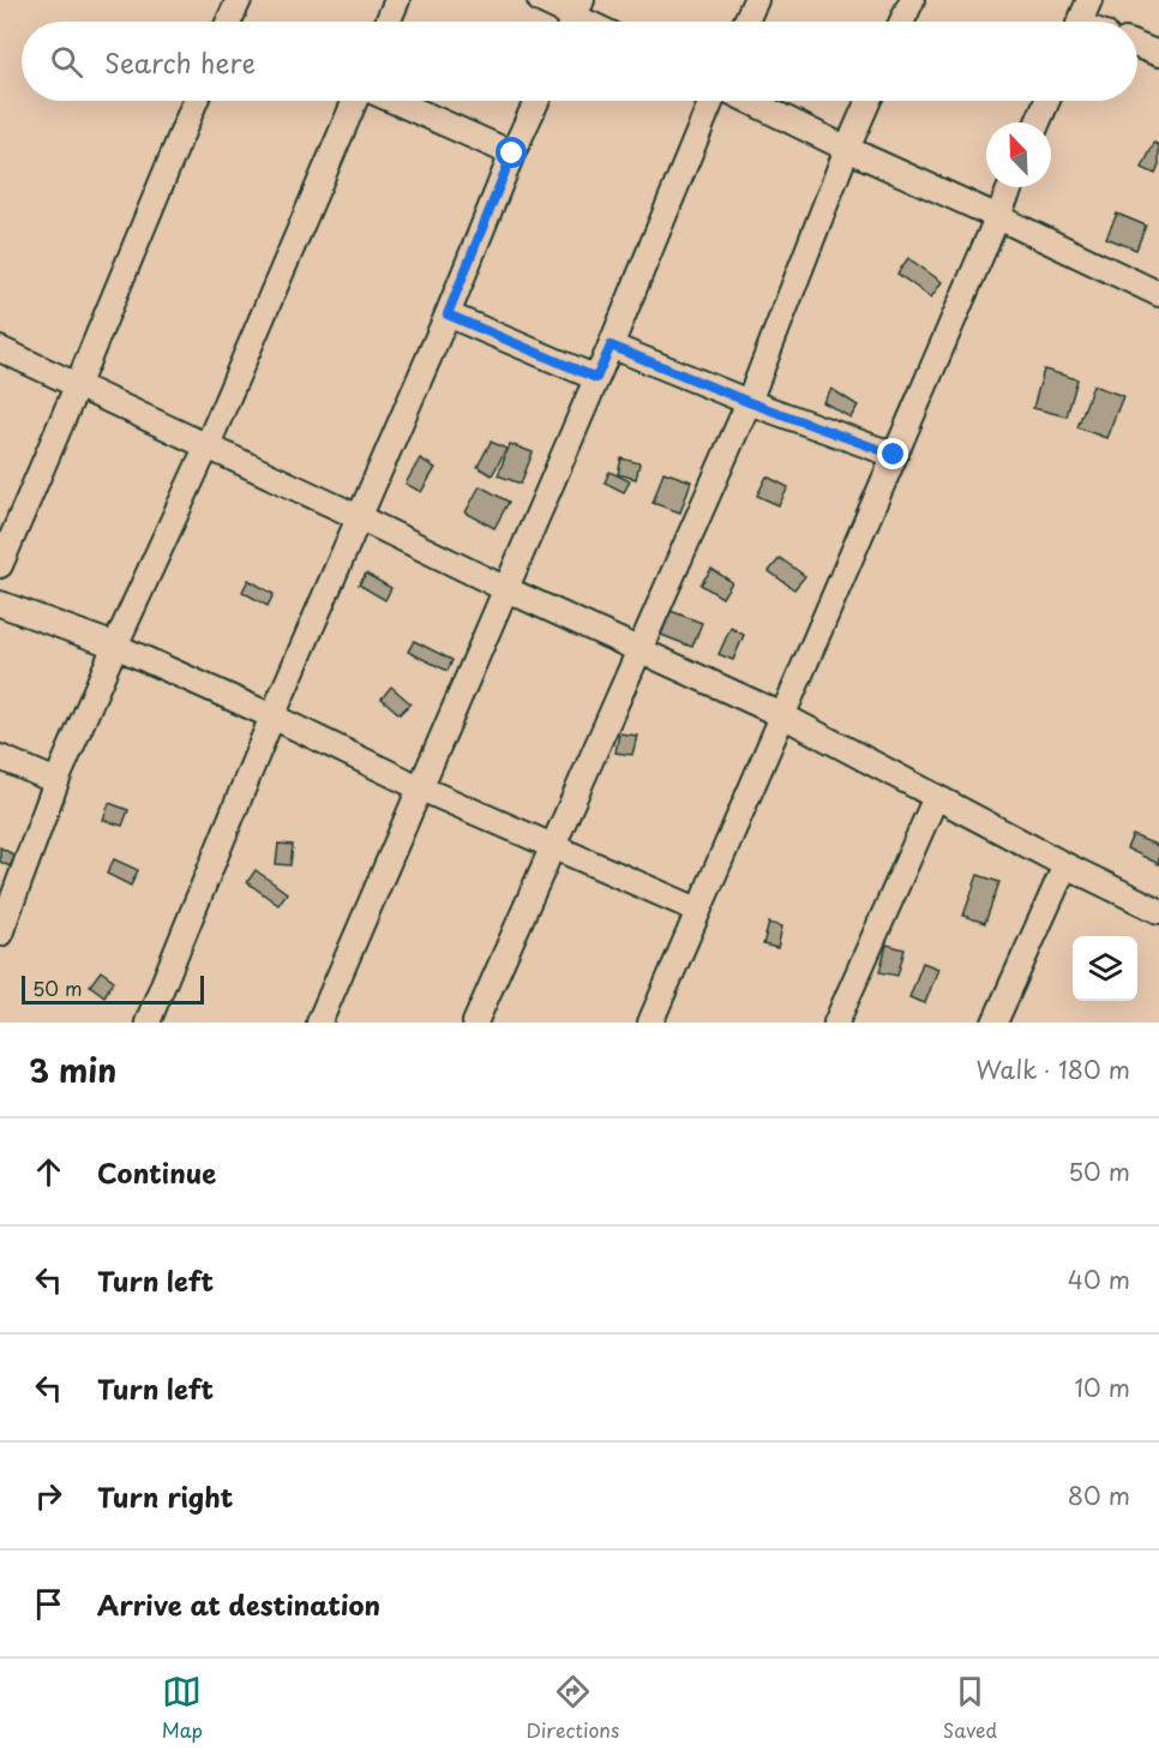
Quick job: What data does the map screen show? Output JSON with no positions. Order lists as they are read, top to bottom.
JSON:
{
  "scale_bar": "50 m",
  "north": "top left",
  "page": {
    "search": "Search here",
    "scale": "50 m",
    "heading": ["3 min", "Walk · 180 m"],
    "list": [
      ["Continue", "50 m"],
      ["Turn left", "40 m"],
      ["Turn left", "10 m"],
      ["Turn right", "80 m"],
      "Arrive at destination"
    ],
    "nav": ["Map", "Directions", "Saved"]
  }
}
